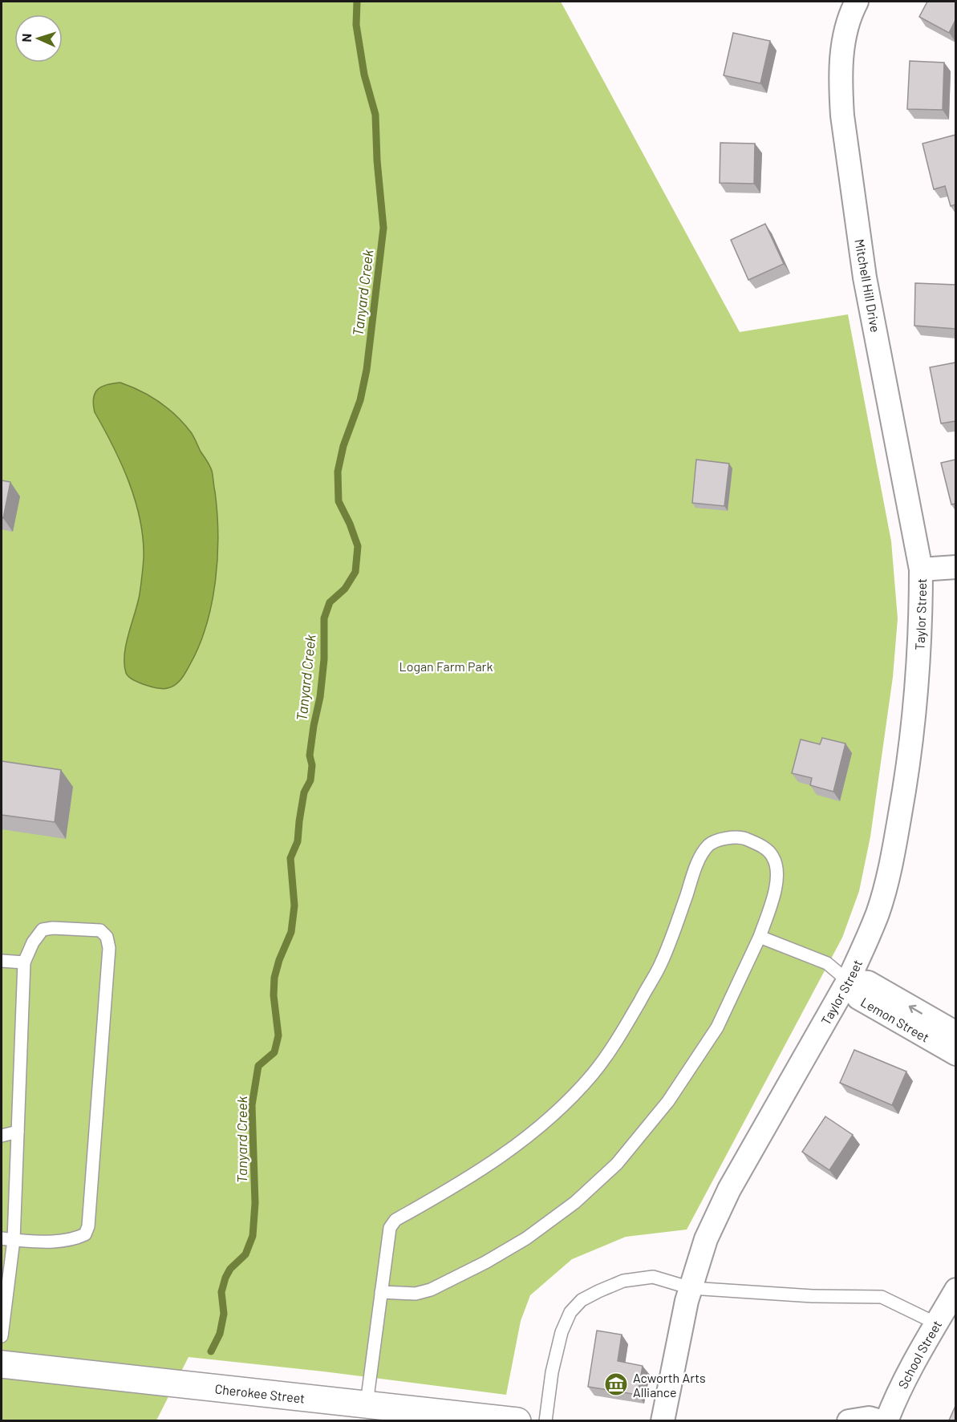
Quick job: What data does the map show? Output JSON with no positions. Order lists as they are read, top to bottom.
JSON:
{
  "streets": {
    "street": [
      "Mitchell Hill Drive",
      "Taylor Street",
      "Lemon Street",
      "School Street",
      "Cherokee Street"
    ]
  },
  "crossings": [
    ["Mitchell Hill Drive", "Taylor Street"],
    ["Taylor Street", "Lemon Street"]
  ],
  "water": ["Tanyard Creek"],
  "parks": ["Logan Farm Park"],
  "places": {
    "museum": ["Acworth Arts Alliance"]
  },
  "north": "left"
}
